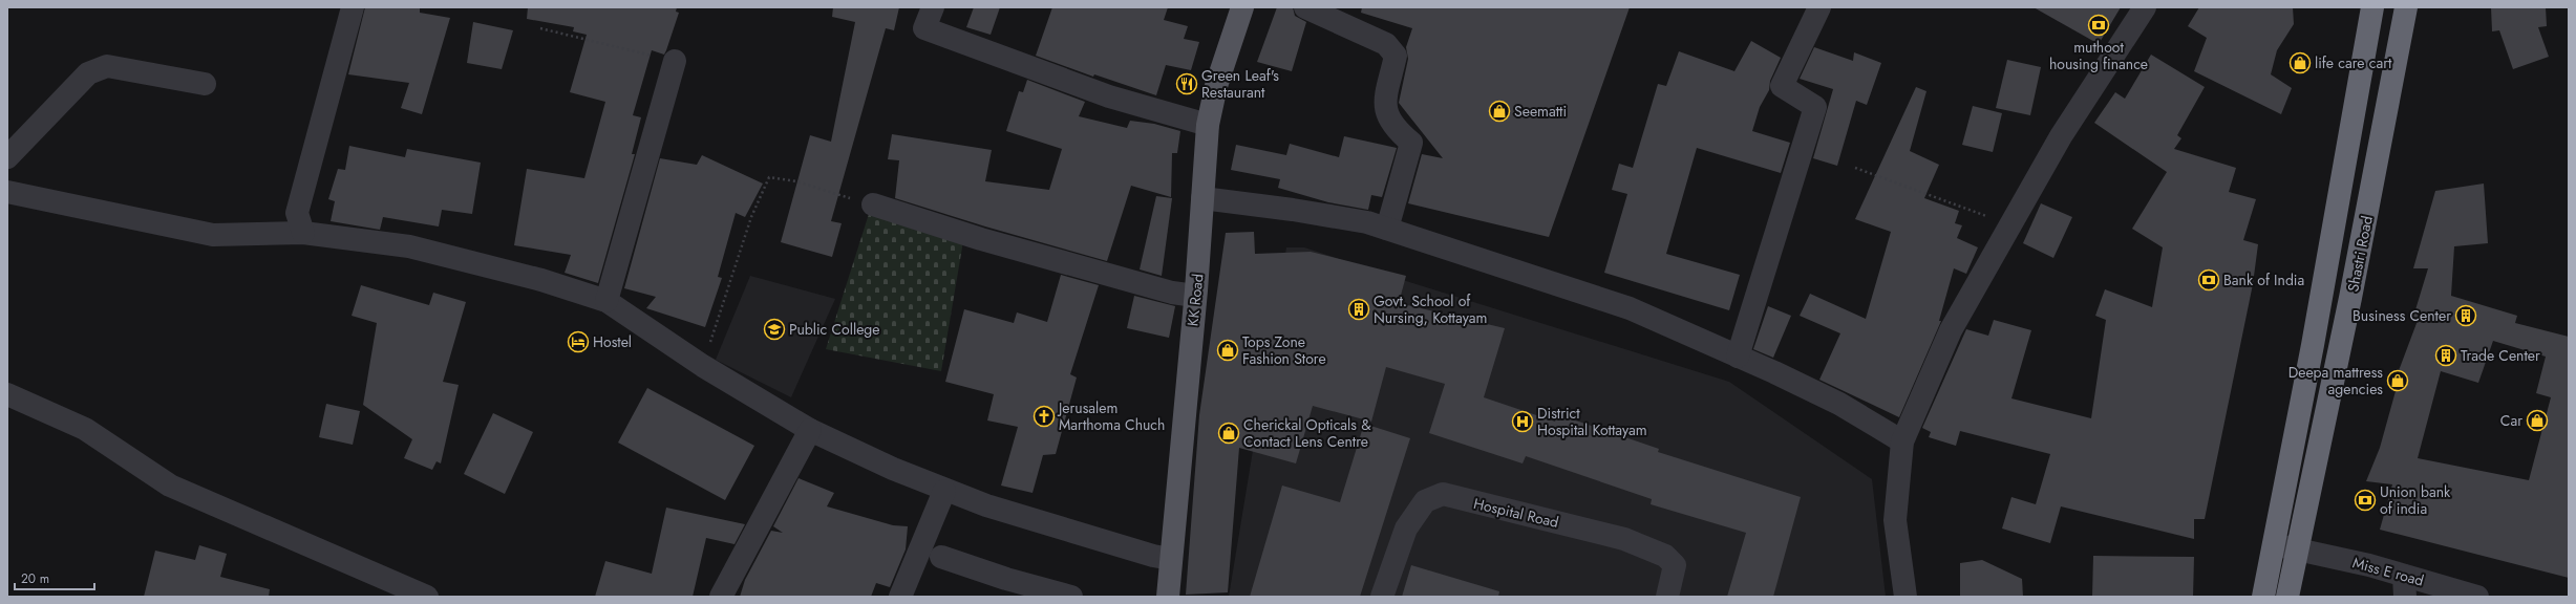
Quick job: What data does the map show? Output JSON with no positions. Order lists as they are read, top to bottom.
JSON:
{
  "streets": {
    "highway": ["Shastri Road"],
    "main road": ["KK Road"],
    "street": ["Hospital Road", "Miss E road"]
  },
  "crossings": [
    ["Shastri Road", "Miss E road"]
  ],
  "places": {
    "bank": ["muthoot housing finance", "Bank of India", "Union bank of india"],
    "shop": [
      "life care cart",
      "Seematti",
      "Tops Zone Fashion Store",
      "Deepa mattress agencies",
      "Car",
      "Cherickal Opticals & Contact Lens Centre"
    ],
    "restaurant": ["Green Leaf's Restaurant"],
    "building": ["Govt. School of Nursing, Kottayam", "Business Center", "Trade Center"],
    "school or university": ["Public College"],
    "hotel": ["Hostel"],
    "church": ["Jerusalem Marthoma Chuch"],
    "hospital": ["District Hospital Kottayam"]
  },
  "scale_bar": "20 m"
}
